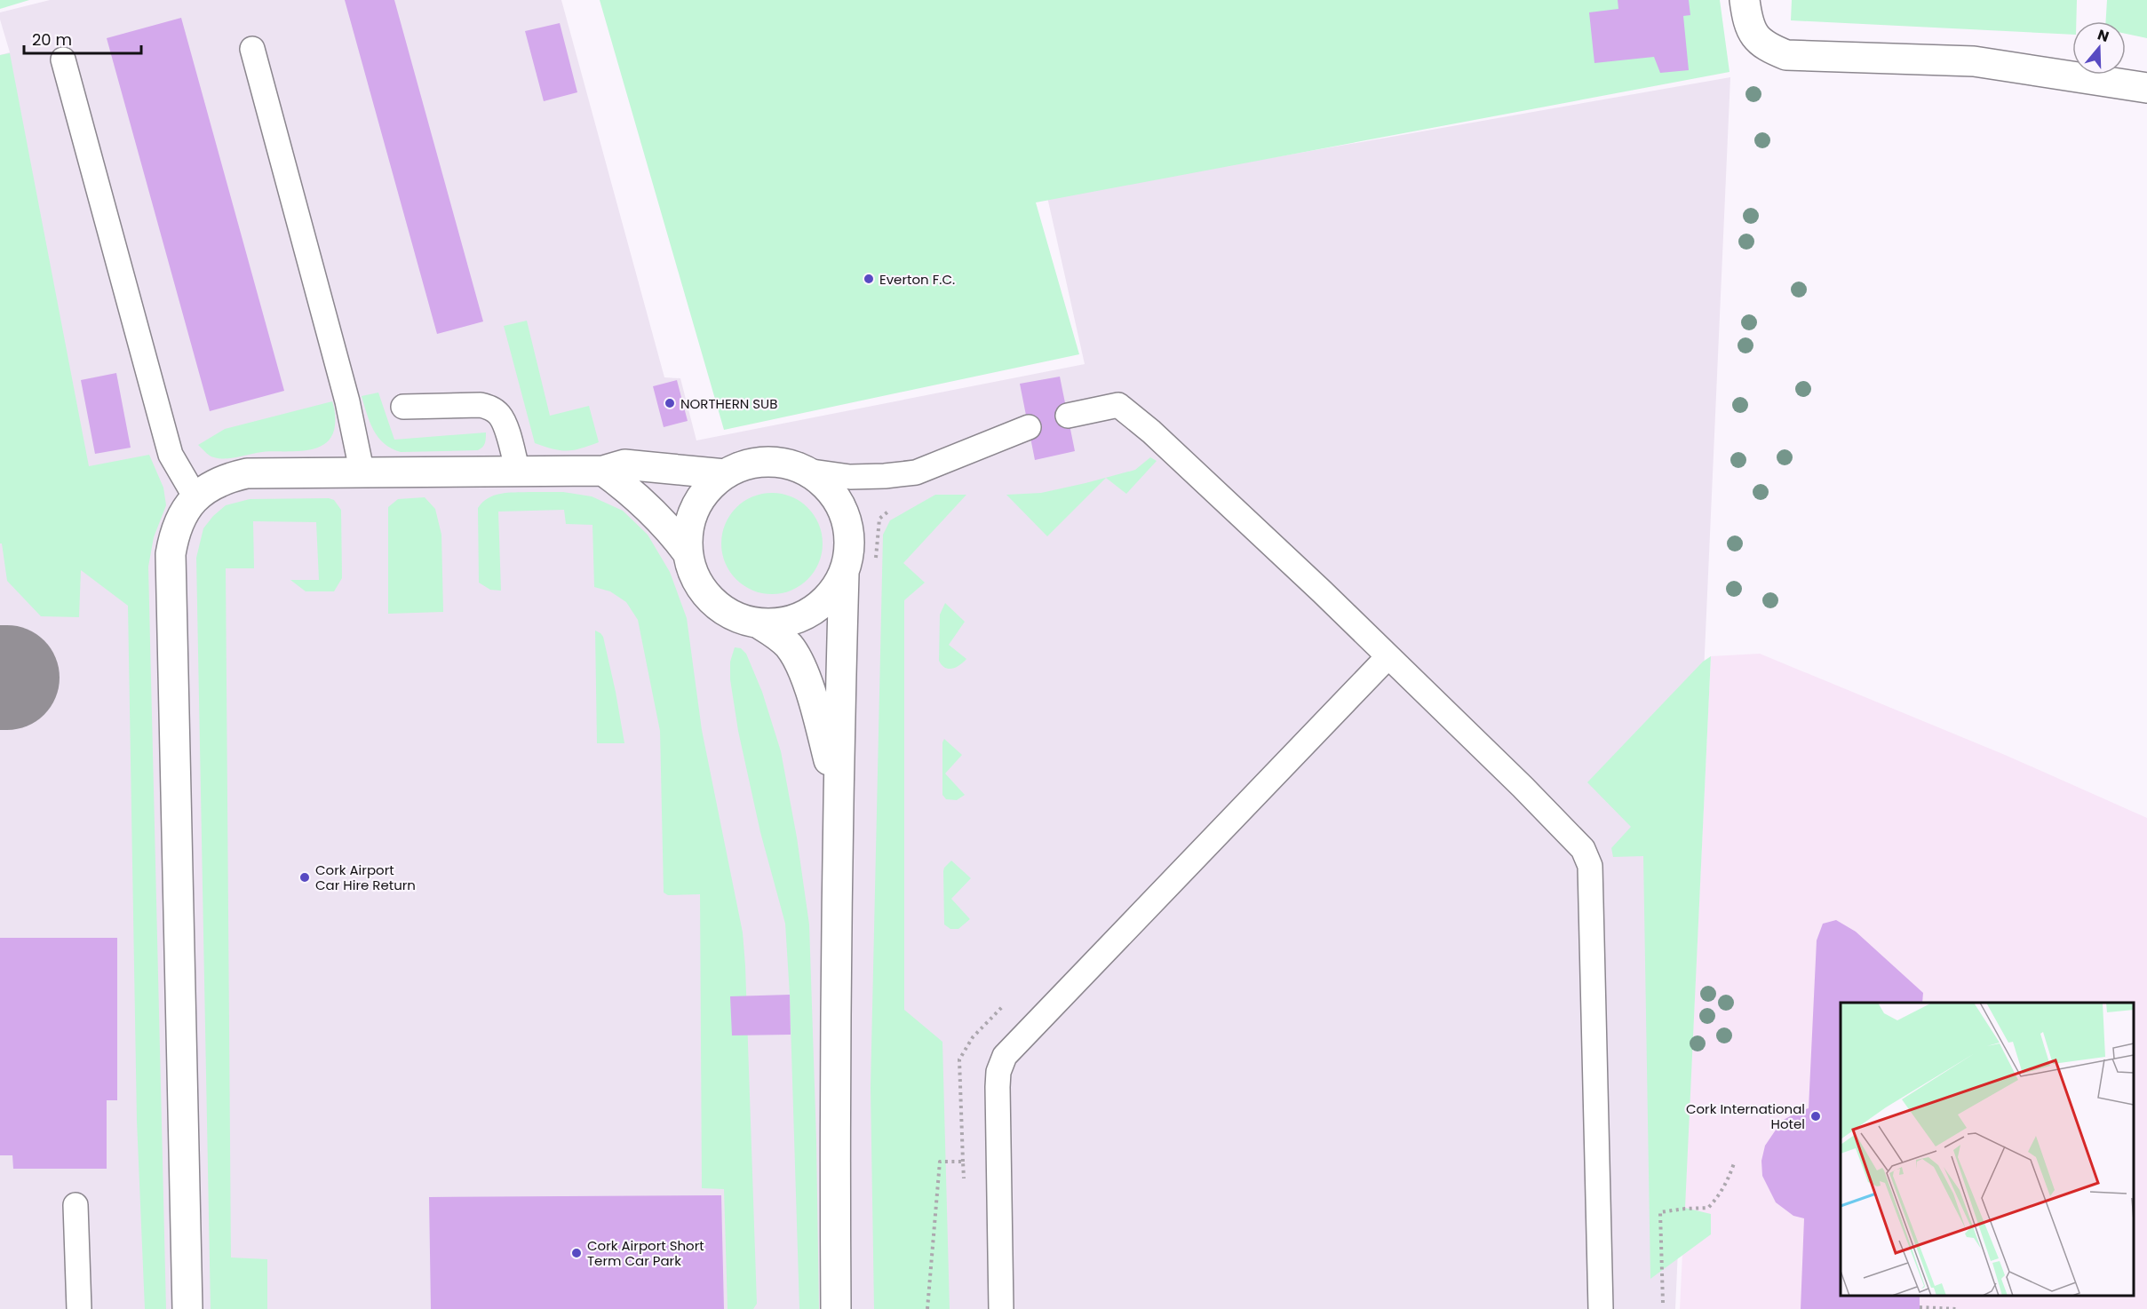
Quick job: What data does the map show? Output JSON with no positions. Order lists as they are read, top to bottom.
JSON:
{
  "places": [
    "Everton F.C.",
    "NORTHERN SUB",
    "Cork Airport Car Hire Return",
    "Cork International Hotel",
    "Cork Airport Short Term Car Park"
  ],
  "scale_bar": "20 m",
  "north": "top"
}
